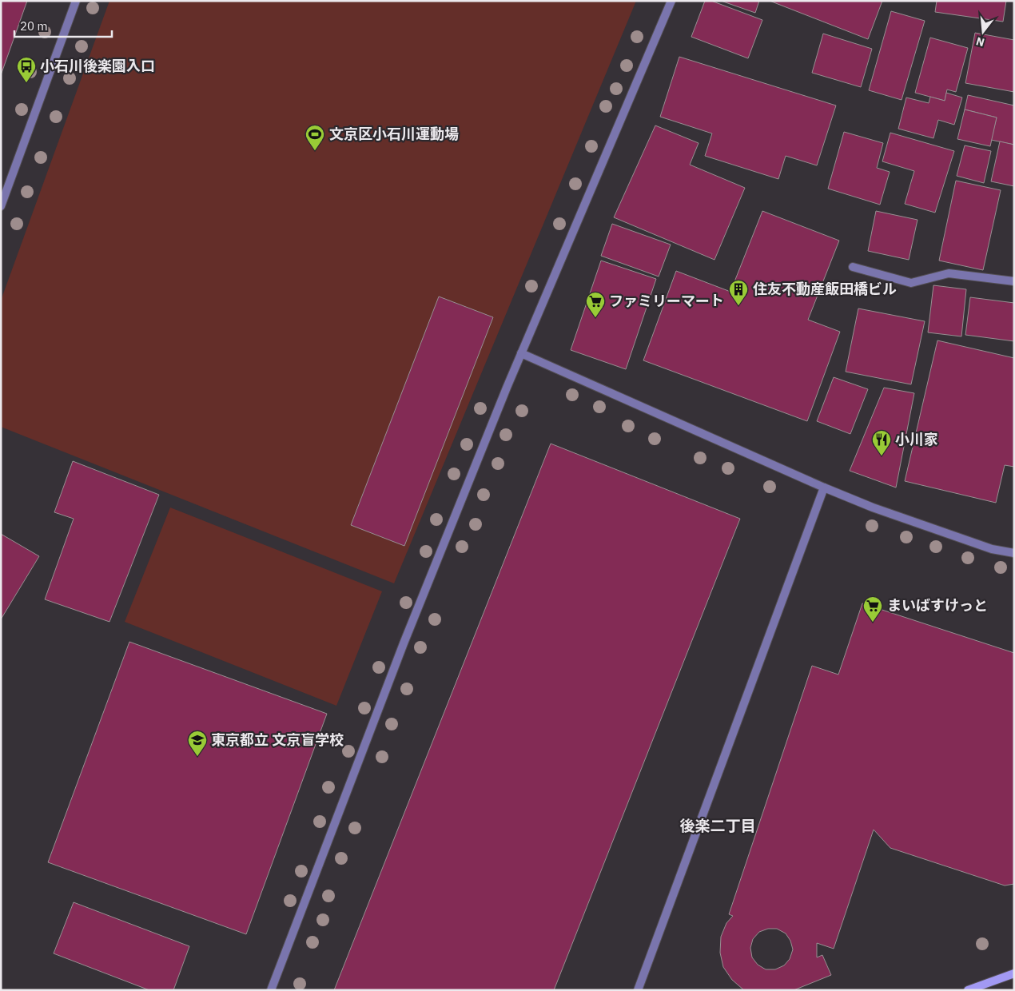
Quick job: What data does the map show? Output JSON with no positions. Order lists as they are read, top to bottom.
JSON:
{
  "districts": ["後楽二丁目"],
  "places": {
    "bus stop": ["小石川後楽園入口"],
    "sports": ["文京区小石川運動場"],
    "building": ["住友不動産飯田橋ビル"],
    "supermarket": ["ファミリーマート", "まいばすけっと"],
    "restaurant": ["小川家"],
    "school or university": ["東京都立 文京盲学校"]
  },
  "scale_bar": "20 m",
  "north": "bottom"
}
